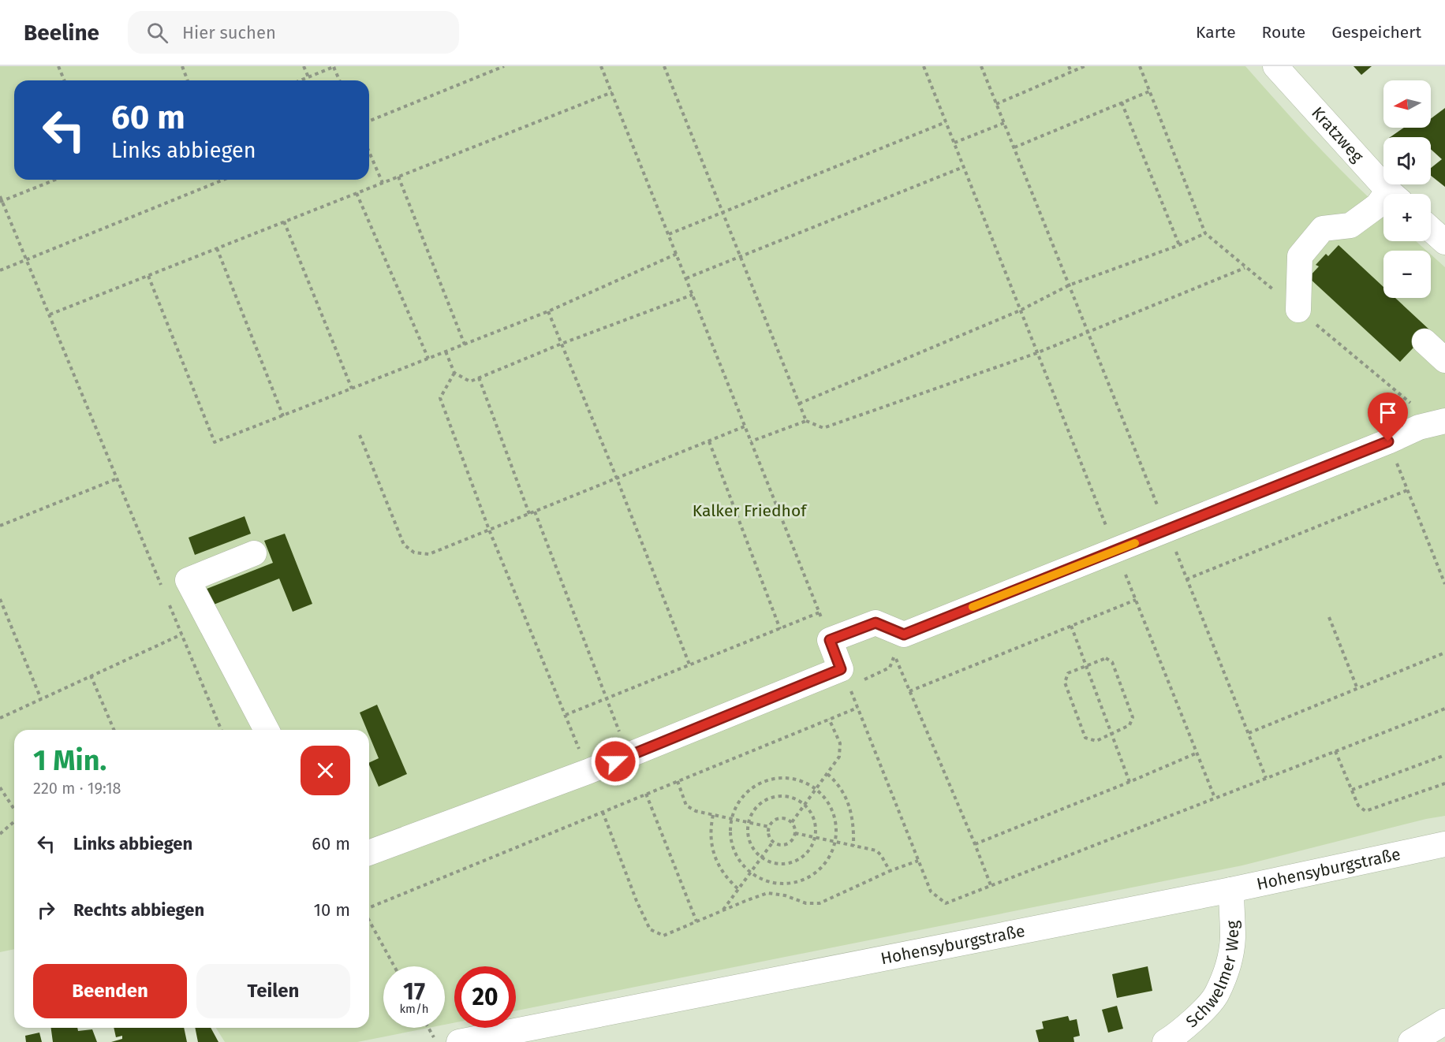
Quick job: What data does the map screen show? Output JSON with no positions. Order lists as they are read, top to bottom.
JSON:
{
  "streets": {
    "street": ["Kratzweg", "Hohensyburgstraße", "Schwelmer Weg"]
  },
  "crossings": [
    ["Hohensyburgstraße", "Schwelmer Weg"]
  ],
  "parks": ["Kalker Friedhof"],
  "north": "left",
  "page": {
    "header": "Beeline",
    "search": "Hier suchen",
    "nav": ["Karte", "Route", "Gespeichert"],
    "map_buttons": ["+", "−"],
    "turn": ["60 m", "Links abbiegen"],
    "heading": ["1 Min.", "220 m · 19:18"],
    "list": [
      {
        "name": "Links abbiegen",
        "value": "60 m"
      },
      {
        "name": "Rechts abbiegen",
        "value": "10 m"
      }
    ],
    "buttons": ["Beenden", "Teilen"],
    "speed": "17 km/h",
    "limit": "20"
  }
}
